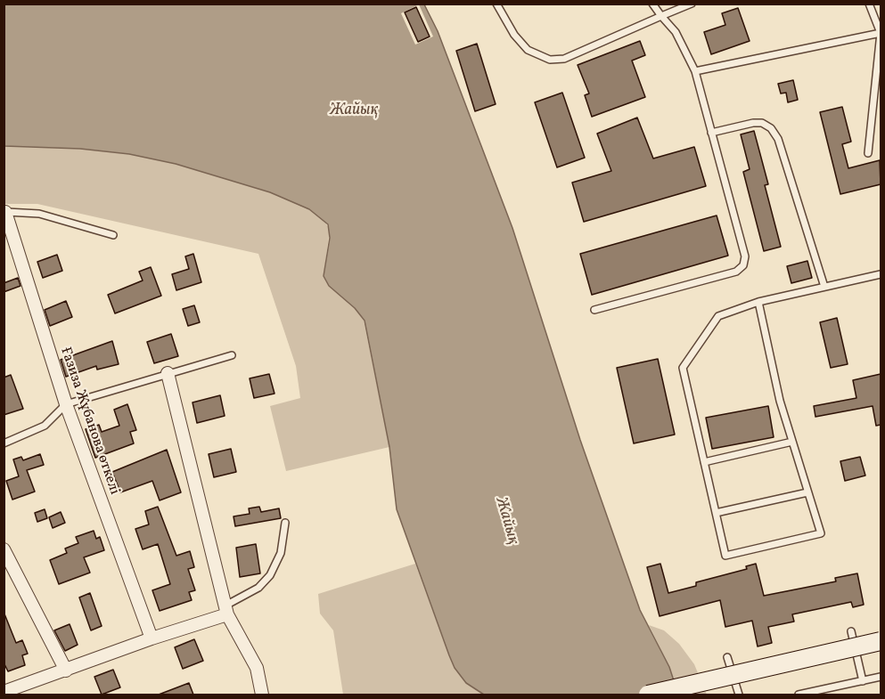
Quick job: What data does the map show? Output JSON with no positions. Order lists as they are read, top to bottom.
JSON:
{
  "streets": {
    "street": ["Ғазиза Жұбанова өткелі"]
  },
  "water": ["Жайық"]
}
